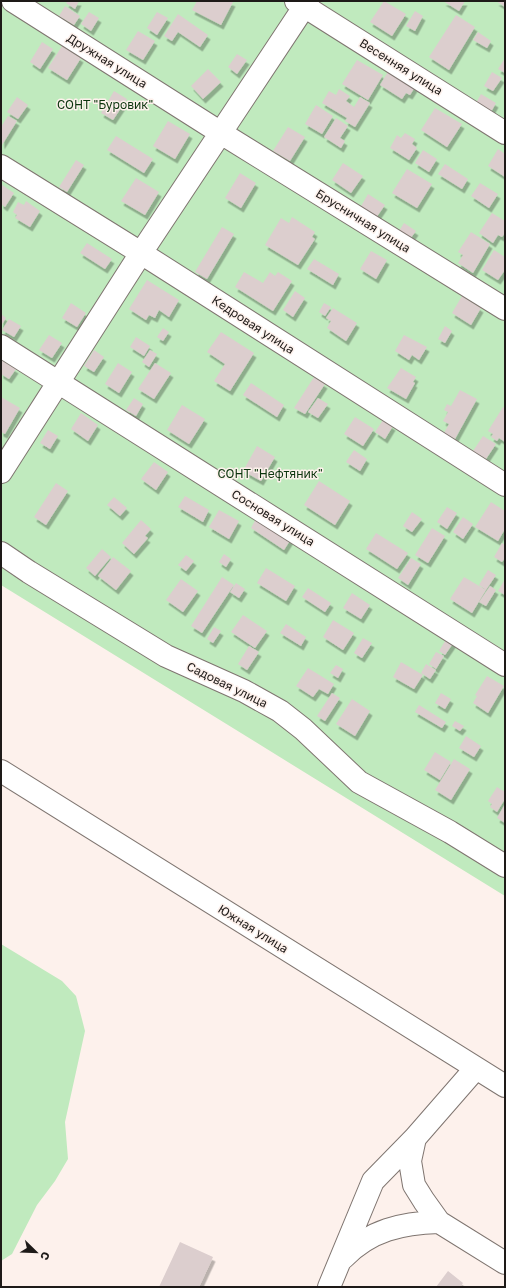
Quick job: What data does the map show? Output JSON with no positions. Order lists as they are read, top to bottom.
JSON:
{
  "streets": {
    "street": [
      "Дружная улица",
      "Весенняя улица",
      "Брусничная улица",
      "Кедровая улица",
      "Сосновая улица",
      "Садовая улица",
      "Южная улица"
    ]
  },
  "crossings": [
    ["Дружная улица", "Брусничная улица"]
  ],
  "parks": ["СОНТ \"Буровик\"", "СОНТ \"Нефтяник\""],
  "north": "bottom right"
}
